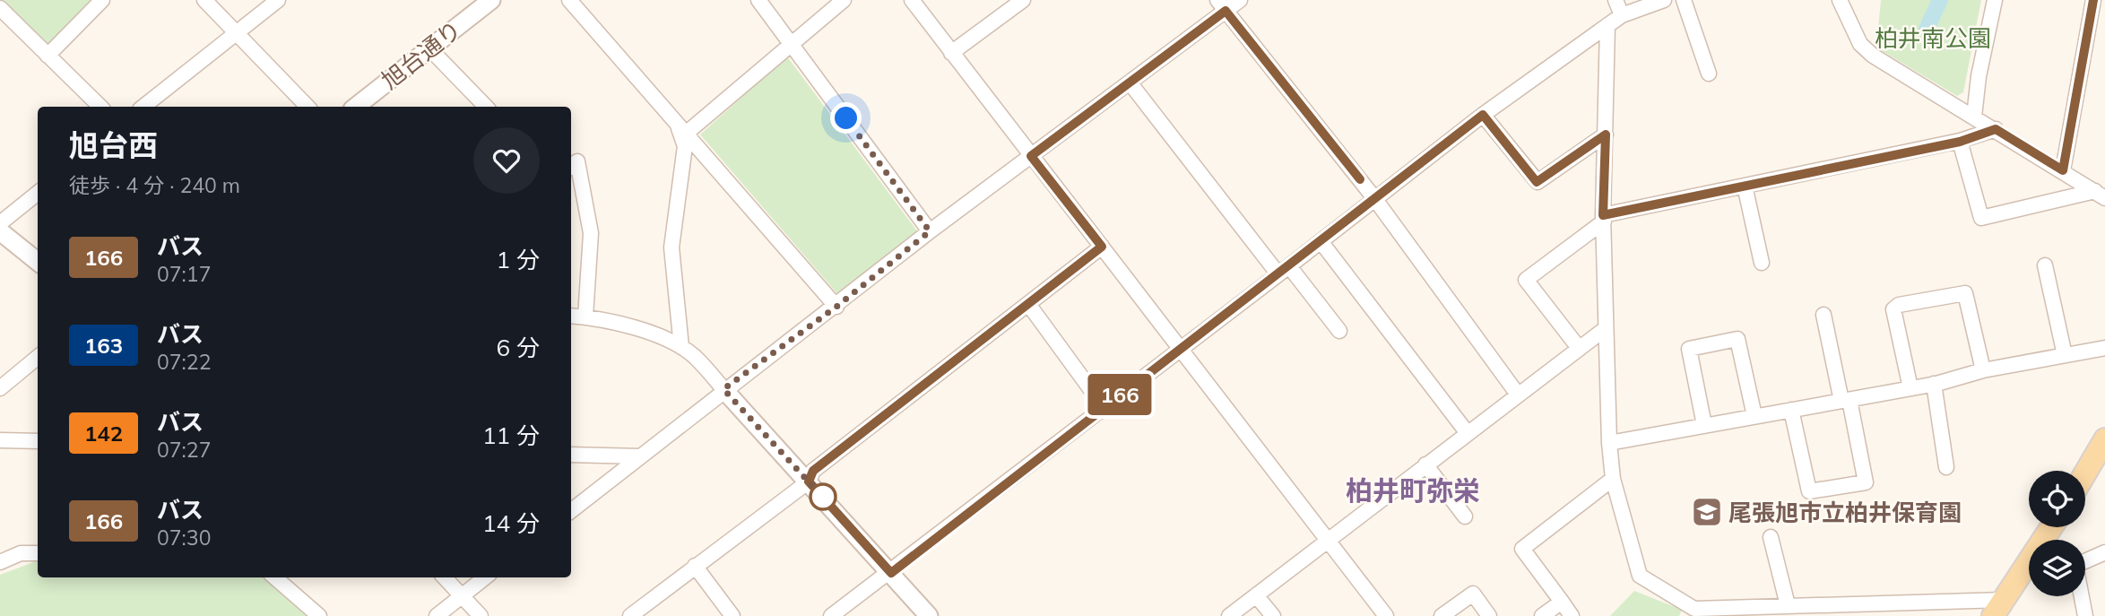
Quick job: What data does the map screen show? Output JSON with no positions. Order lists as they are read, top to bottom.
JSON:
{
  "streets": {
    "street": ["旭台通り"]
  },
  "districts": ["柏井町弥栄"],
  "parks": ["柏井南公園"],
  "places": {
    "school or university": ["尾張旭市立柏井保育園"]
  },
  "lines": ["bus line 166"],
  "page": {
    "on_map": "166",
    "heading": ["旭台西", "徒歩 · 4 分 · 240 m"],
    "list": [
      {
        "mark": "166",
        "name": "バス",
        "note": "07:17",
        "value": "1 分"
      },
      {
        "mark": "163",
        "name": "バス",
        "note": "07:22",
        "value": "6 分"
      },
      {
        "mark": "142",
        "name": "バス",
        "note": "07:27",
        "value": "11 分"
      },
      {
        "mark": "166",
        "name": "バス",
        "note": "07:30",
        "value": "14 分"
      }
    ]
  }
}
